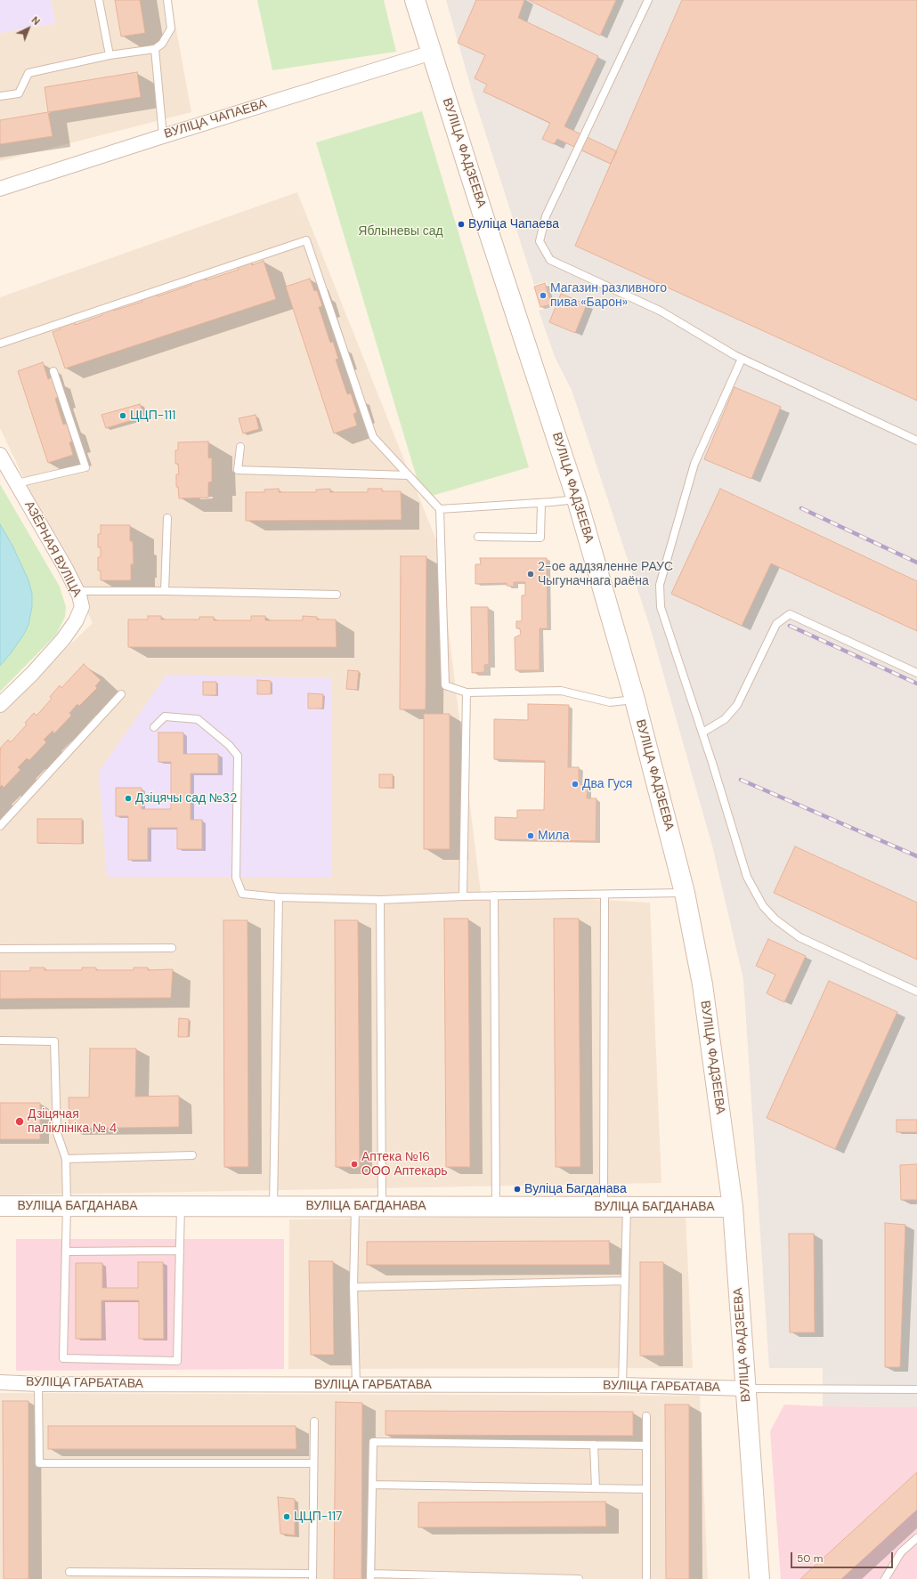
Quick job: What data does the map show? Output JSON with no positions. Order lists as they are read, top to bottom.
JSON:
{
  "streets": {
    "street": [
      "ВУЛІЦА ЧАПАЕВА",
      "ВУЛІЦА ФАДЗЕЕВА",
      "АЗЁРНАЯ ВУЛІЦА",
      "ВУЛІЦА БАГДАНАВА",
      "ВУЛІЦА ГАРБАТАВА"
    ]
  },
  "crossings": [
    ["ВУЛІЦА ЧАПАЕВА", "ВУЛІЦА ФАДЗЕЕВА"],
    ["ВУЛІЦА ФАДЗЕЕВА", "ВУЛІЦА БАГДАНАВА"],
    ["ВУЛІЦА ФАДЗЕЕВА", "ВУЛІЦА ГАРБАТАВА"]
  ],
  "parks": ["Яблыневы сад"],
  "places": [
    "Вуліца Чапаева",
    "Магазин разливного пива «Барон»",
    "ЦЦП-111",
    "2-ое аддзяленне РАУС Чыгуначнага раёна",
    "Два Гуся",
    "Дзіцячы сад №32",
    "Мила",
    "Дзіцячая паліклініка № 4",
    "Аптека №16 ООО Аптекарь",
    "Вуліца Багданава",
    "ЦЦП-117"
  ],
  "scale_bar": "50 m",
  "north": "top right"
}
